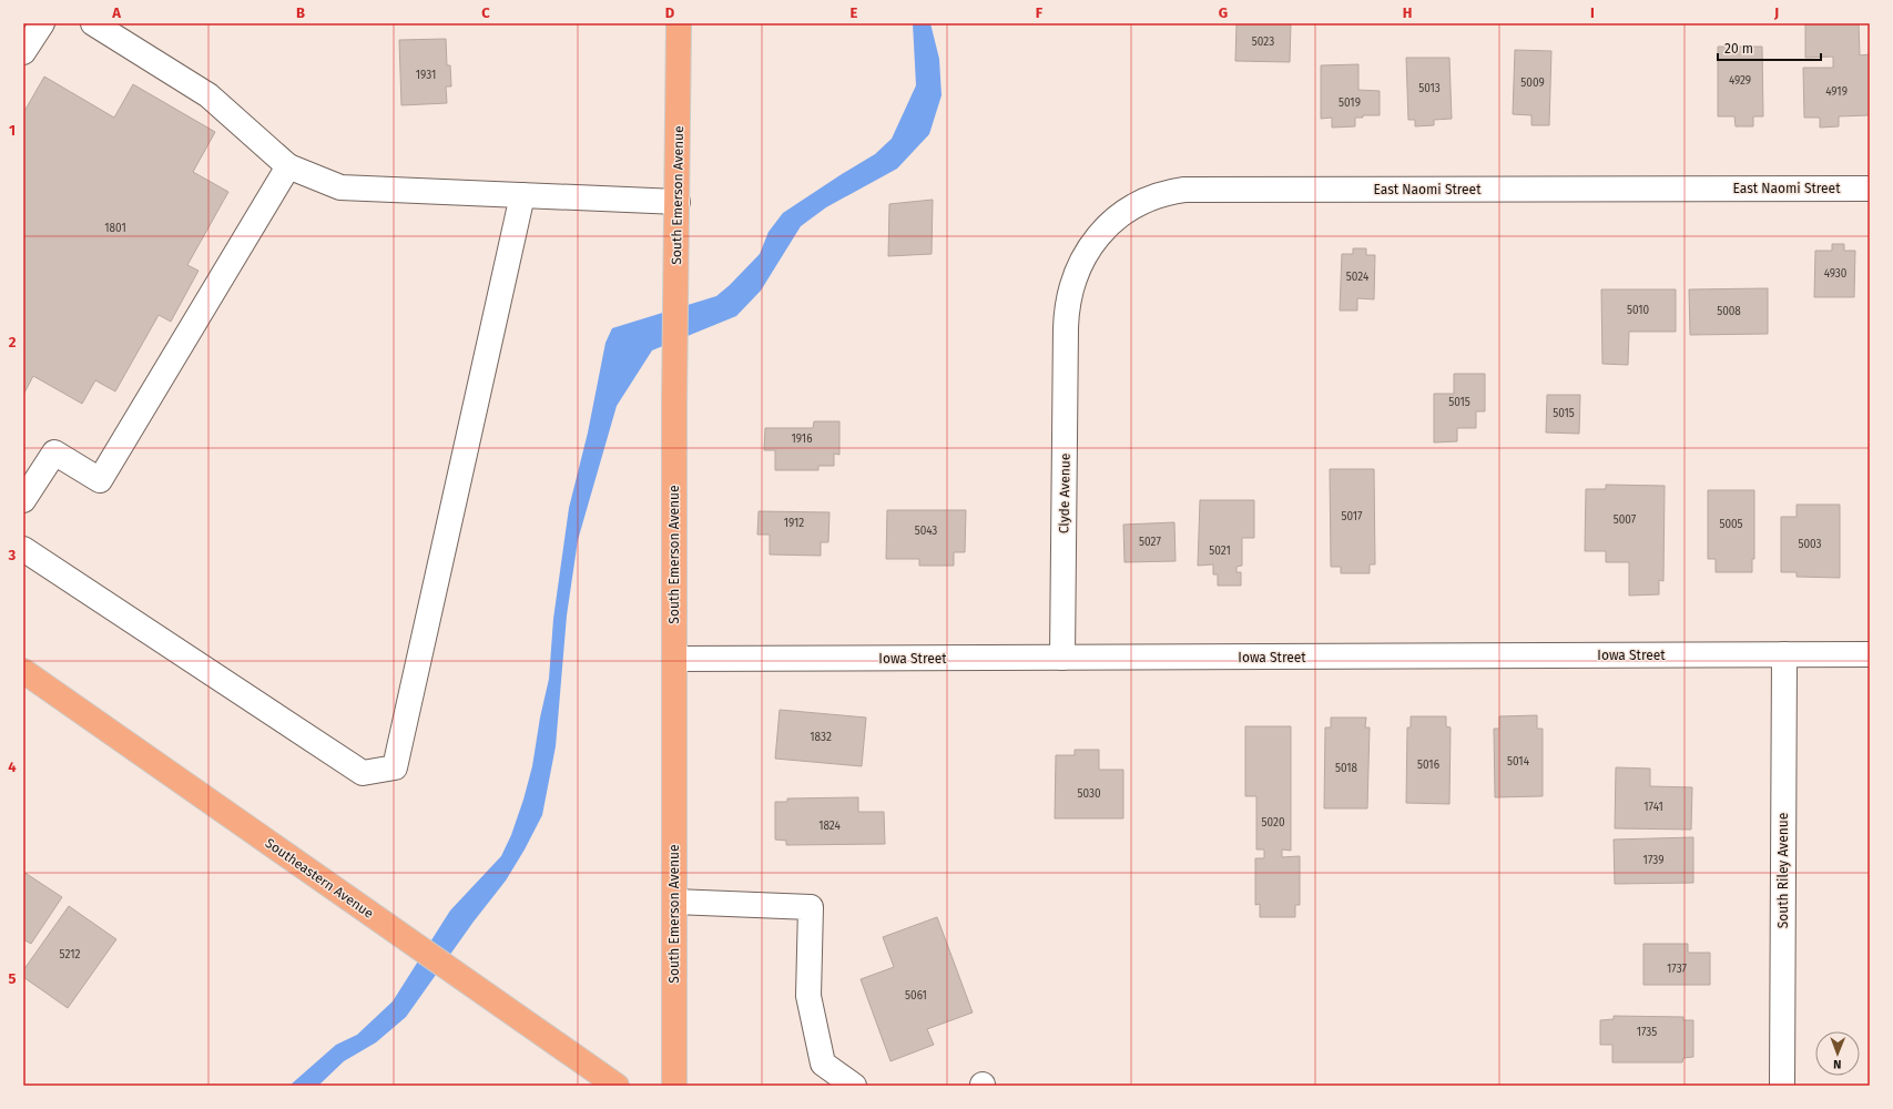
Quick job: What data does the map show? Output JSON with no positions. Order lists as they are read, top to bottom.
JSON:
{
  "streets": {
    "main road": ["South Emerson Avenue", "Southeastern Avenue"],
    "street": [
      "East Naomi Street",
      "Clyde Avenue",
      "Iowa Street",
      "South Riley Avenue"
    ]
  },
  "crossings": [
    ["East Naomi Street", "Clyde Avenue"],
    ["South Emerson Avenue", "Iowa Street"],
    ["Clyde Avenue", "Iowa Street"],
    ["Iowa Street", "South Riley Avenue"]
  ],
  "house_numbers": [
    "5023",
    "1931",
    "4929",
    "5009",
    "5013",
    "4919",
    "5019",
    "1801",
    "4930",
    "5024",
    "5010",
    "5008",
    "5015",
    "5015",
    "1916",
    "5017",
    "5007",
    "1912",
    "5005",
    "5043",
    "5027",
    "5003",
    "5021",
    "1832",
    "5014",
    "5016",
    "5018",
    "5030",
    "1741",
    "5020",
    "1824",
    "1739",
    "5212",
    "1737",
    "5061",
    "1735"
  ],
  "scale_bar": "20 m",
  "north": "bottom",
  "grid": {
    "columns": [
      "A",
      "B",
      "C",
      "D",
      "E",
      "F",
      "G",
      "H",
      "I",
      "J"
    ],
    "rows": [
      "1",
      "2",
      "3",
      "4",
      "5"
    ]
  }
}
